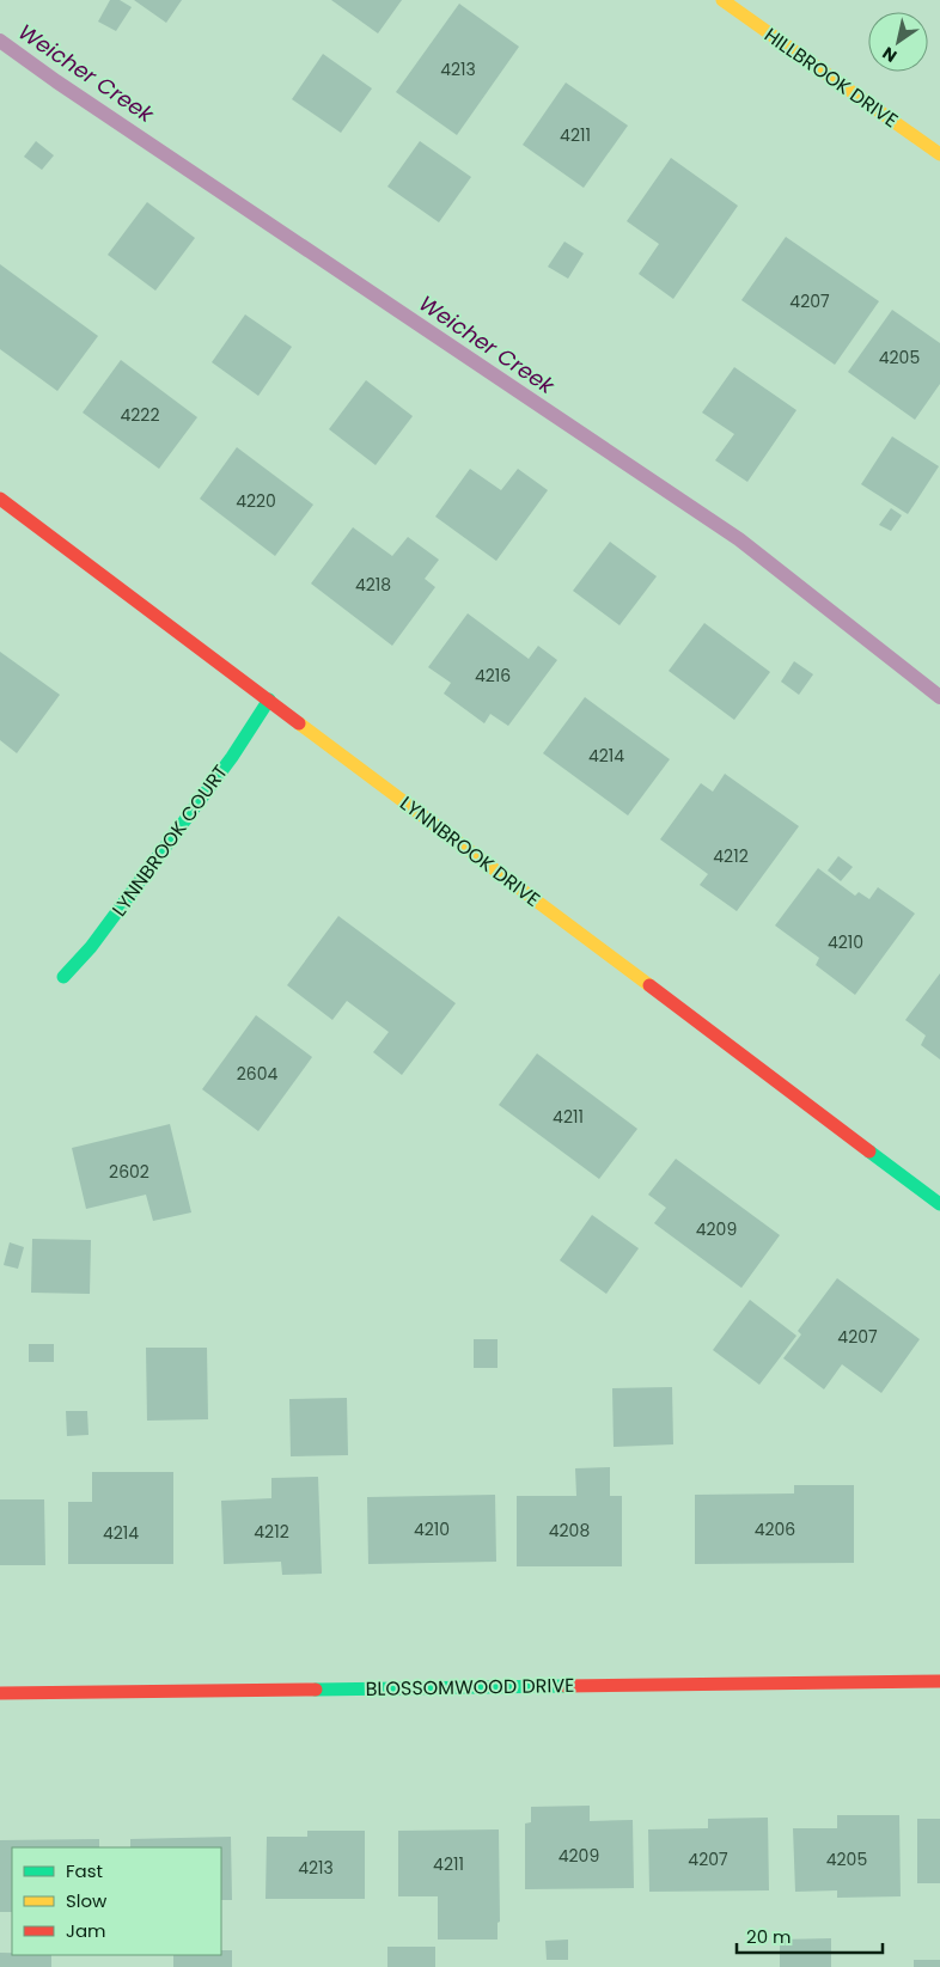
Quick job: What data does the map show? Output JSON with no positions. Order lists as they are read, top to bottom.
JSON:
{
  "streets": {
    "street": [
      "HILLBROOK DRIVE",
      "LYNNBROOK COURT",
      "LYNNBROOK DRIVE",
      "BLOSSOMWOOD DRIVE"
    ]
  },
  "crossings": [
    ["LYNNBROOK COURT", "LYNNBROOK DRIVE"]
  ],
  "water": ["Weicher Creek"],
  "house_numbers": [
    "4213",
    "4211",
    "4207",
    "4205",
    "4222",
    "4220",
    "4218",
    "4216",
    "4214",
    "4212",
    "4210",
    "2604",
    "4211",
    "2602",
    "4209",
    "4207",
    "4210",
    "4206",
    "4208",
    "4212",
    "4214",
    "4209",
    "4207",
    "4205",
    "4211",
    "4213"
  ],
  "legend": ["Fast", "Slow", "Jam"],
  "scale_bar": "20 m",
  "north": "bottom left"
}
